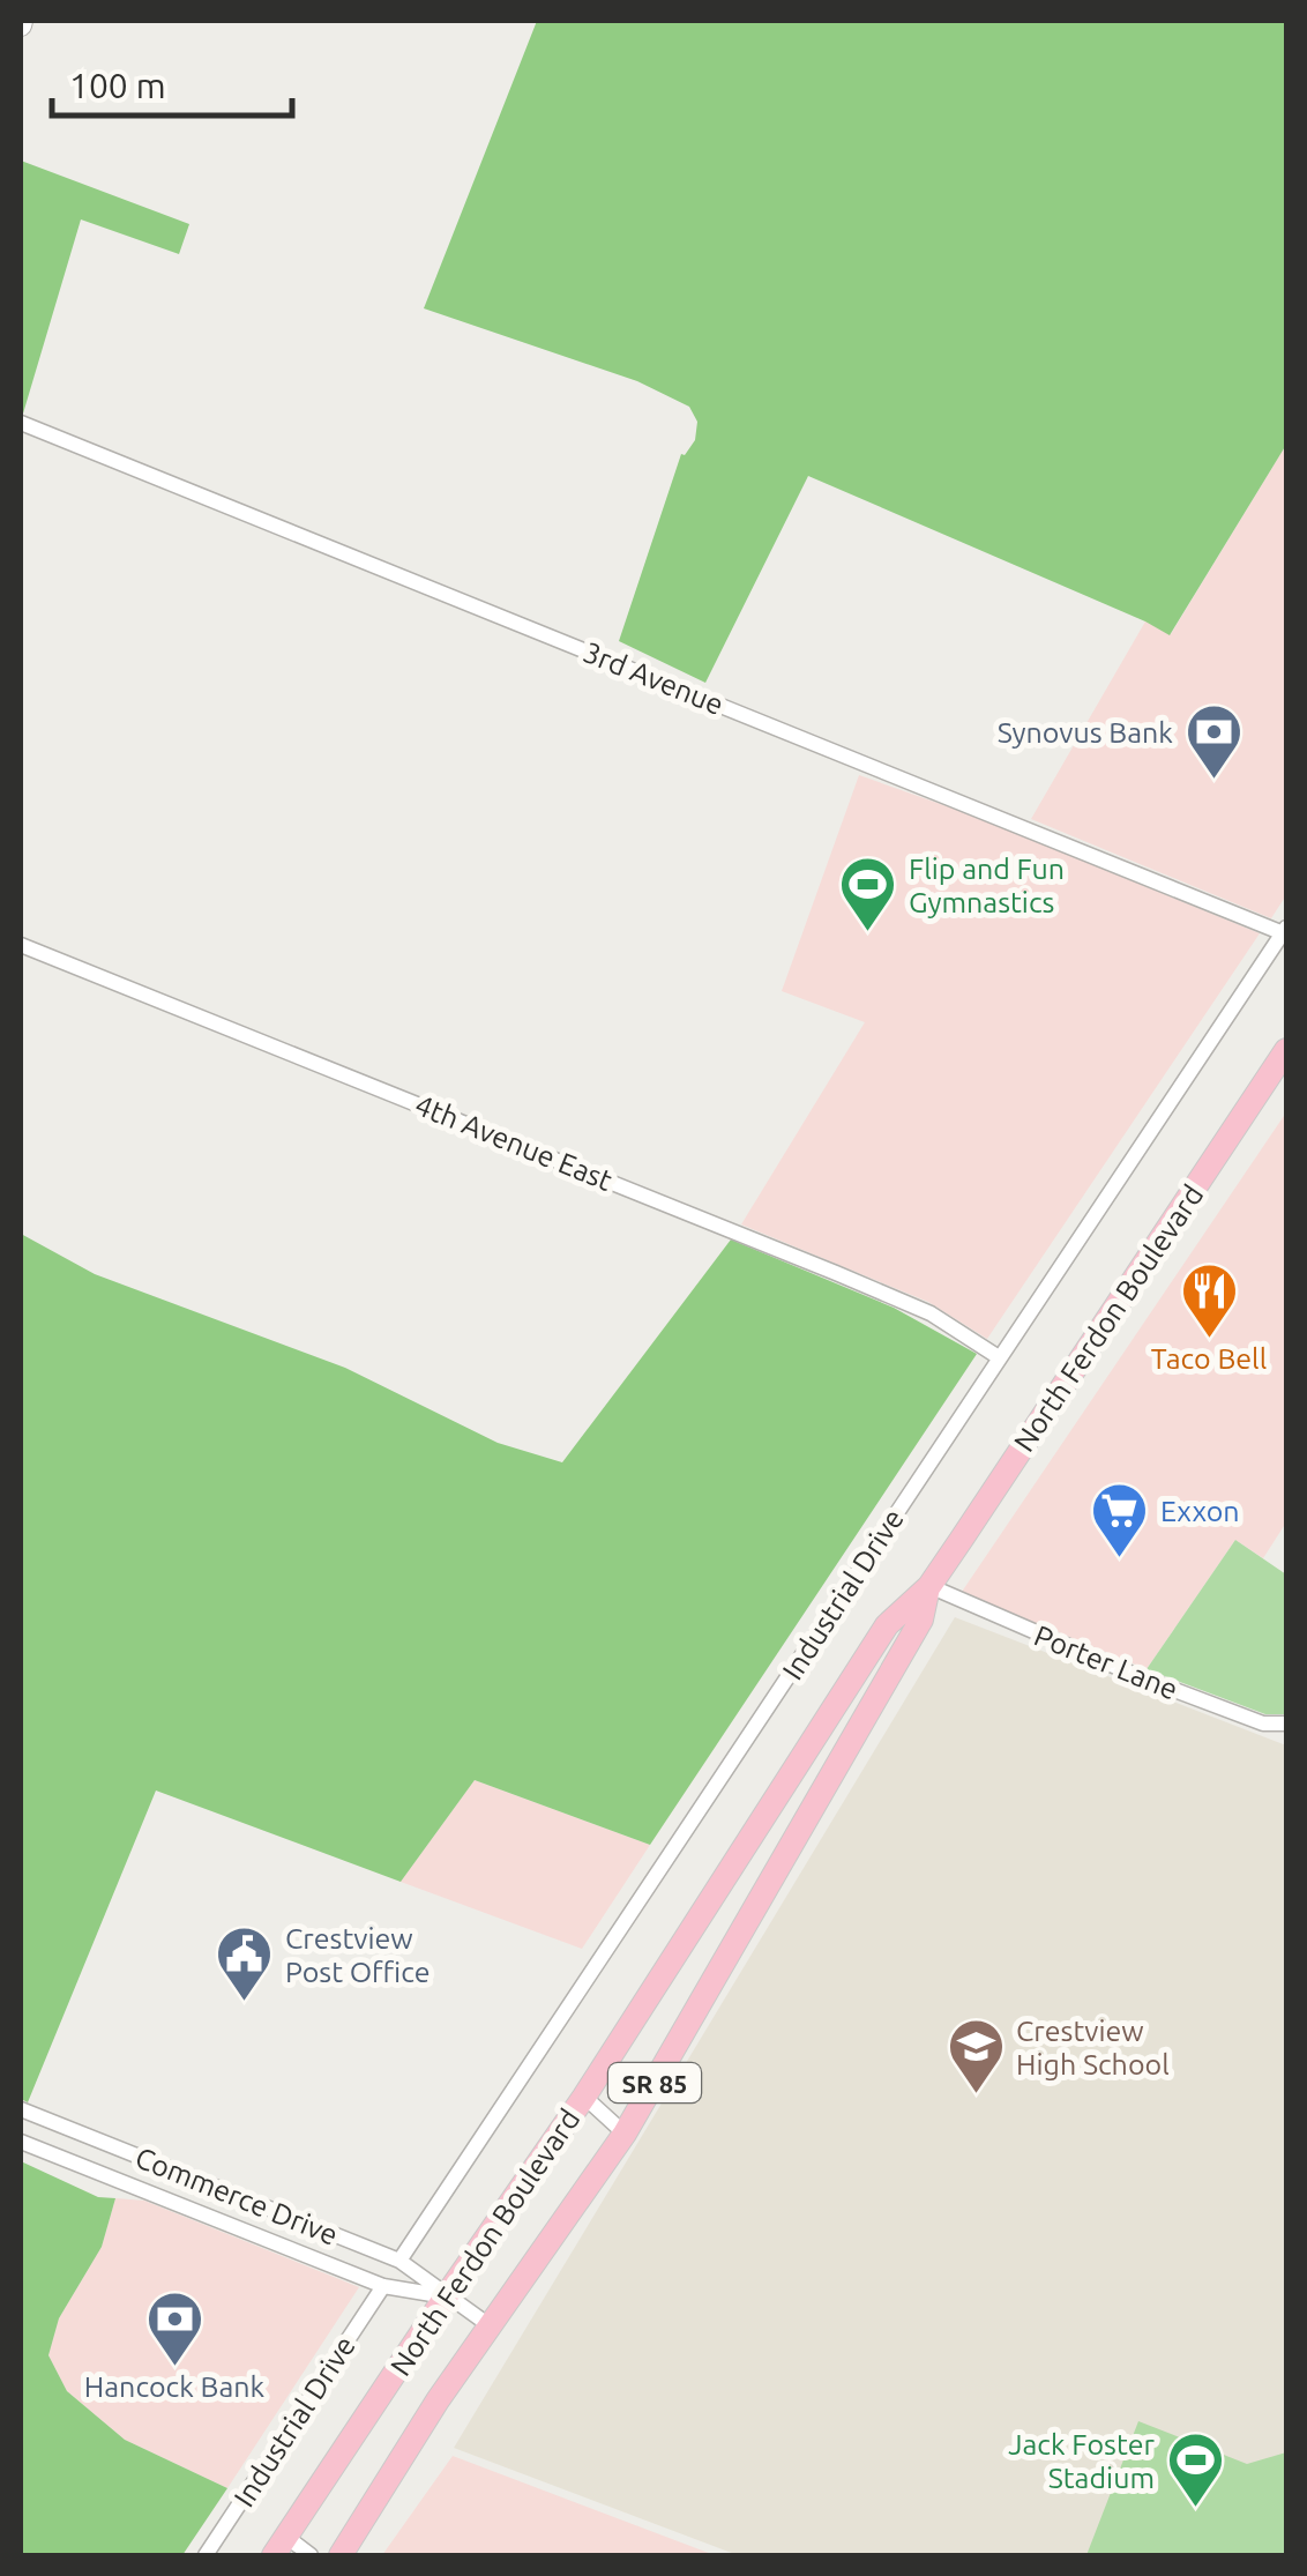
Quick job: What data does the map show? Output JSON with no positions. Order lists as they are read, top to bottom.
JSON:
{
  "streets": {
    "main road": ["North Ferdon Boulevard", "SR 85"],
    "street": [
      "3rd Avenue",
      "4th Avenue East",
      "Industrial Drive",
      "Porter Lane",
      "Commerce Drive"
    ]
  },
  "crossings": [
    ["3rd Avenue", "Industrial Drive"],
    ["4th Avenue East", "Industrial Drive"],
    ["North Ferdon Boulevard", "Porter Lane"],
    ["North Ferdon Boulevard", "Commerce Drive"],
    ["Industrial Drive", "Commerce Drive"]
  ],
  "places": {
    "bank": ["Synovus Bank", "Hancock Bank"],
    "sports": ["Flip and Fun Gymnastics", "Jack Foster Stadium"],
    "restaurant": ["Taco Bell"],
    "supermarket": ["Exxon"],
    "public building": ["Crestview Post Office"],
    "school or university": ["Crestview High School"]
  },
  "scale_bar": "100 m"
}
